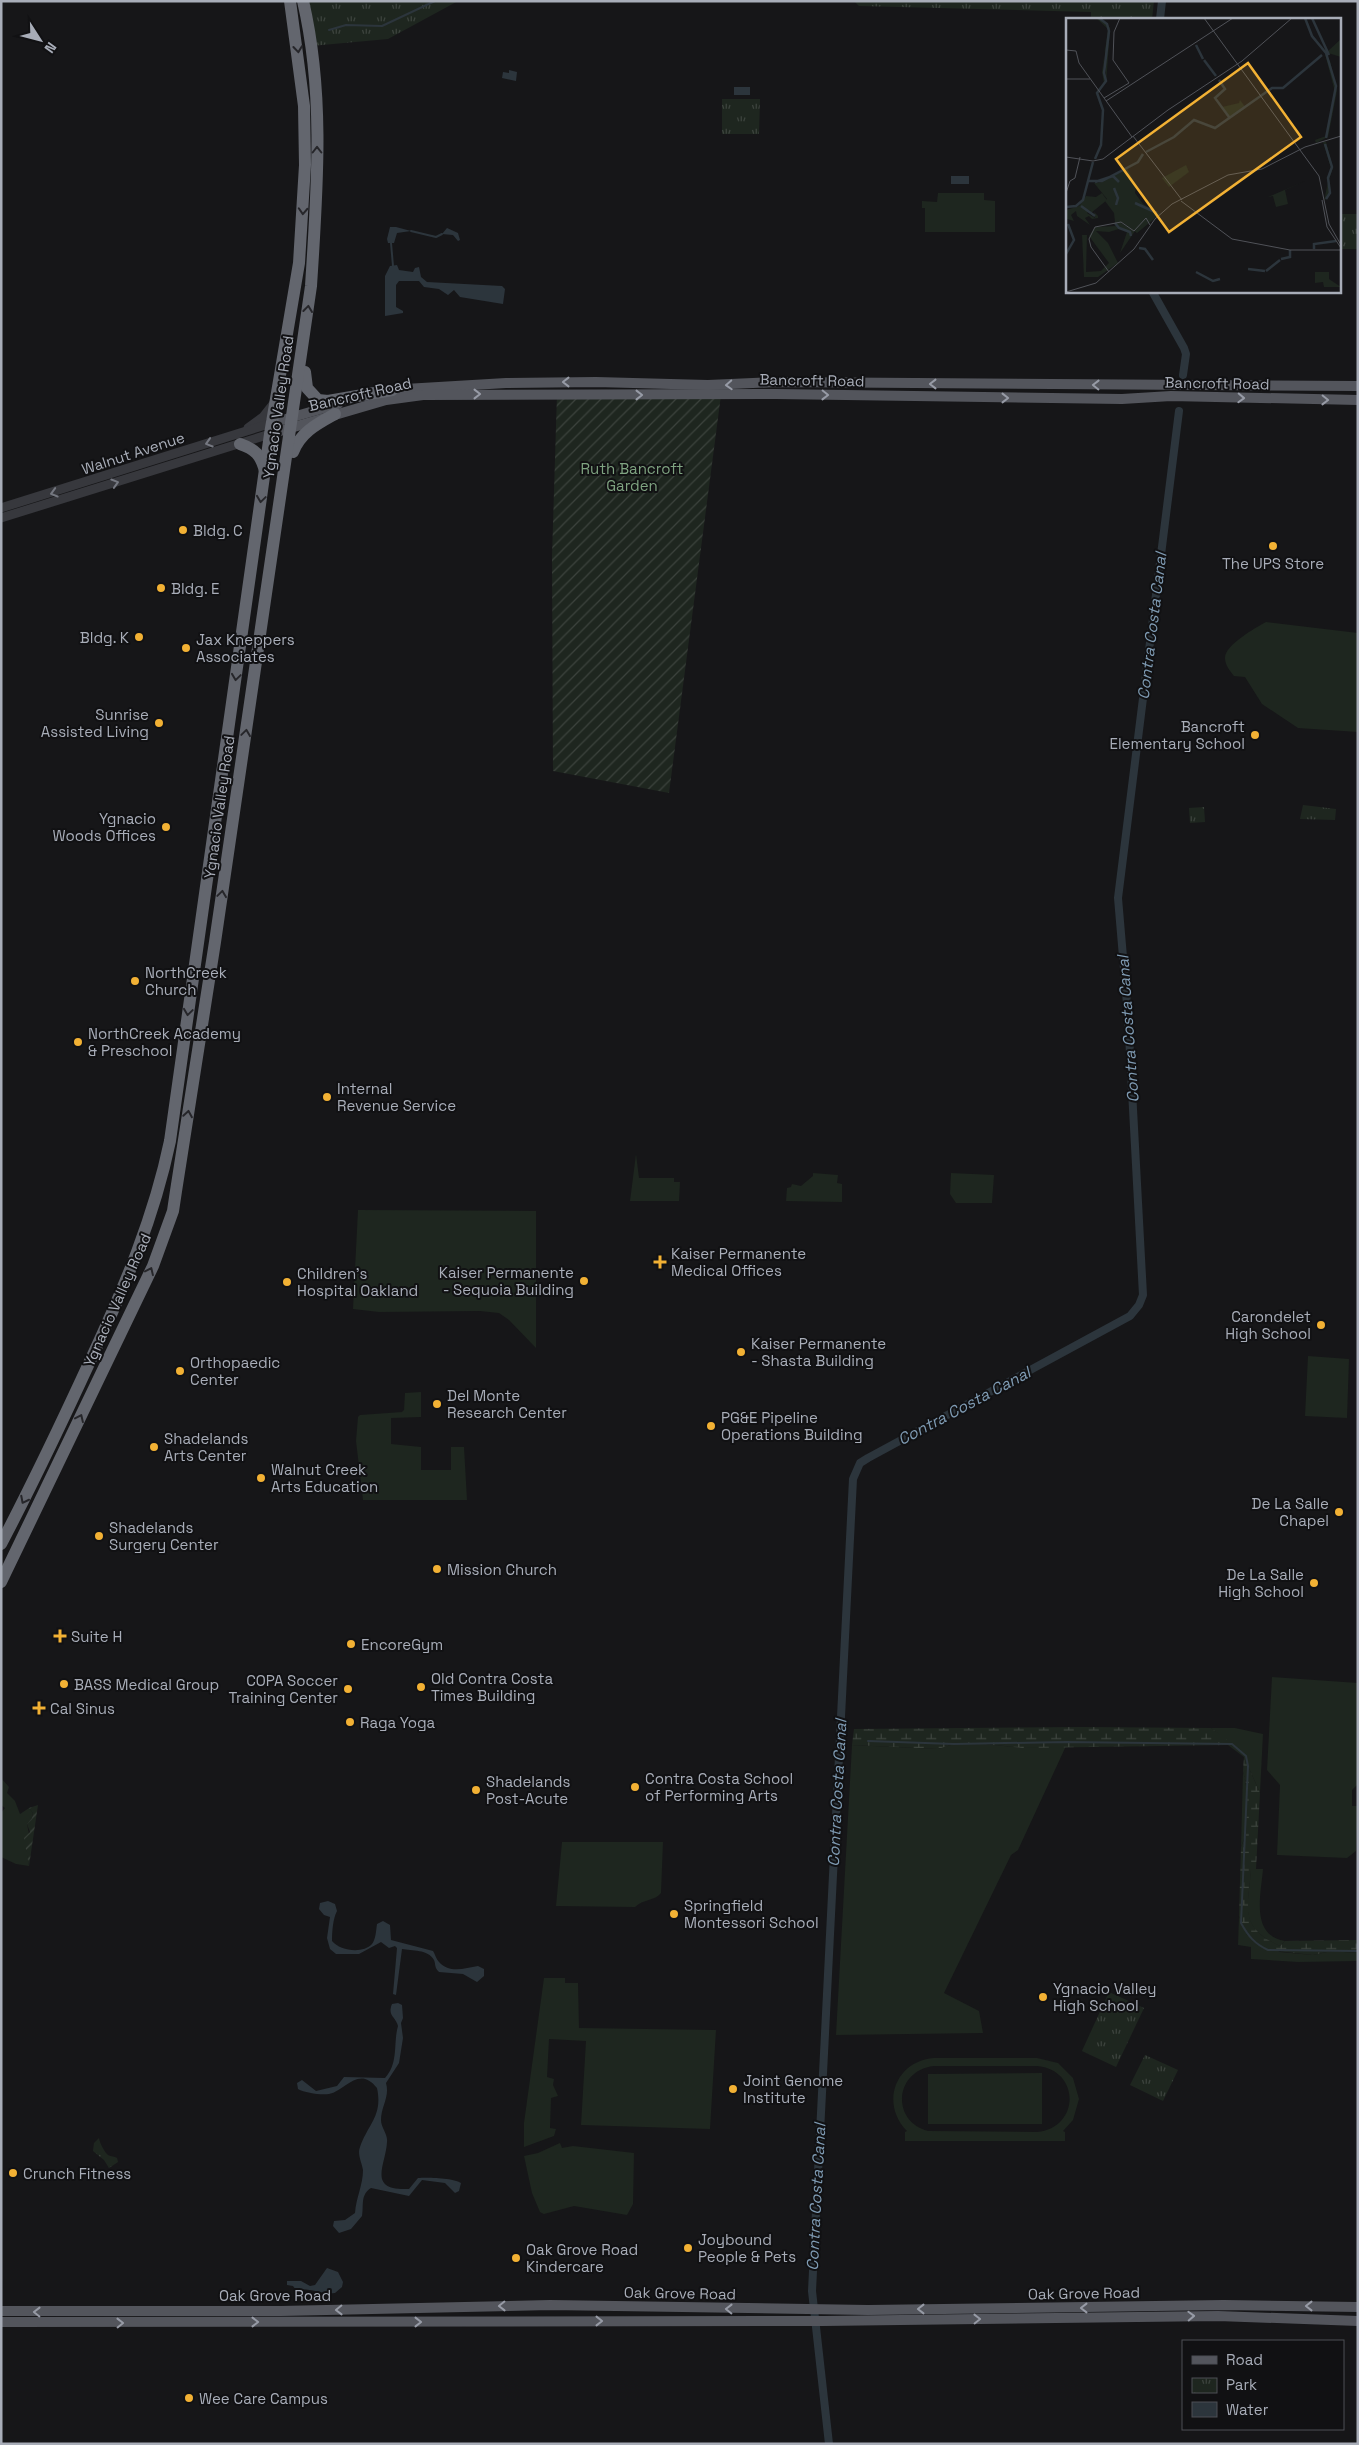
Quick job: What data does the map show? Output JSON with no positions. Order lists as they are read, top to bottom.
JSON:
{
  "streets": {
    "highway": ["Ygnacio Valley Road"],
    "main road": ["Bancroft Road", "Oak Grove Road"],
    "street": ["Walnut Avenue"]
  },
  "crossings": [
    ["Bancroft Road", "Ygnacio Valley Road"],
    ["Bancroft Road", "Walnut Avenue"],
    ["Ygnacio Valley Road", "Walnut Avenue"]
  ],
  "water": ["Contra Costa Canal"],
  "parks": ["Ruth Bancroft Garden"],
  "places": {
    "other": [
      "Bldg. C",
      "The UPS Store",
      "Bldg. E",
      "Bldg. K",
      "Jax Kneppers Associates",
      "Sunrise Assisted Living",
      "Bancroft Elementary School",
      "Ygnacio Woods Offices",
      "NorthCreek Church",
      "NorthCreek Academy & Preschool",
      "Internal Revenue Service",
      "Kaiser Permanente - Sequoia Building",
      "Children's Hospital Oakland",
      "Carondelet High School",
      "Kaiser Permanente - Shasta Building",
      "Orthopaedic Center",
      "Del Monte Research Center",
      "PG&E Pipeline Operations Building",
      "Shadelands Arts Center",
      "Walnut Creek Arts Education",
      "De La Salle Chapel",
      "Shadelands Surgery Center",
      "Mission Church",
      "De La Salle High School",
      "EncoreGym",
      "BASS Medical Group",
      "Old Contra Costa Times Building",
      "COPA Soccer Training Center",
      "Raga Yoga",
      "Contra Costa School of Performing Arts",
      "Shadelands Post-Acute",
      "Springfield Montessori School",
      "Ygnacio Valley High School",
      "Joint Genome Institute",
      "Crunch Fitness",
      "Joybound People & Pets",
      "Oak Grove Road Kindercare",
      "Wee Care Campus"
    ],
    "health": ["Kaiser Permanente Medical Offices", "Suite H", "Cal Sinus"]
  },
  "legend": ["Road", "Park", "Water"],
  "north": "bottom right"
}
